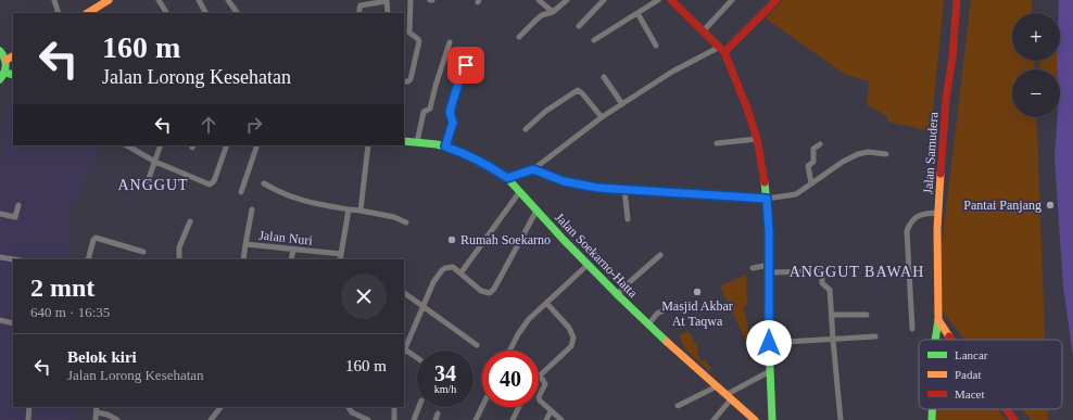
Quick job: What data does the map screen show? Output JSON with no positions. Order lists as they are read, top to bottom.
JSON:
{
  "streets": {
    "main road": ["Jalan Samudera", "Jalan Soekarno-Hatta"],
    "street": ["Jalan Nuri"]
  },
  "districts": ["ANGGUT", "ANGGUT BAWAH"],
  "places": ["Pantai Panjang", "Rumah Soekarno", "Masjid Akbar At Taqwa"],
  "legend": ["Lancar", "Padat", "Macet"],
  "page": {
    "map_buttons": ["+", "−"],
    "turn": ["160 m", "Jalan Lorong Kesehatan"],
    "heading": ["2 mnt", "640 m · 16:35"],
    "list": [
      {
        "name": "Belok kiri",
        "note": "Jalan Lorong Kesehatan",
        "value": "160 m"
      }
    ],
    "speed": "34 km/h",
    "limit": "40"
  }
}
